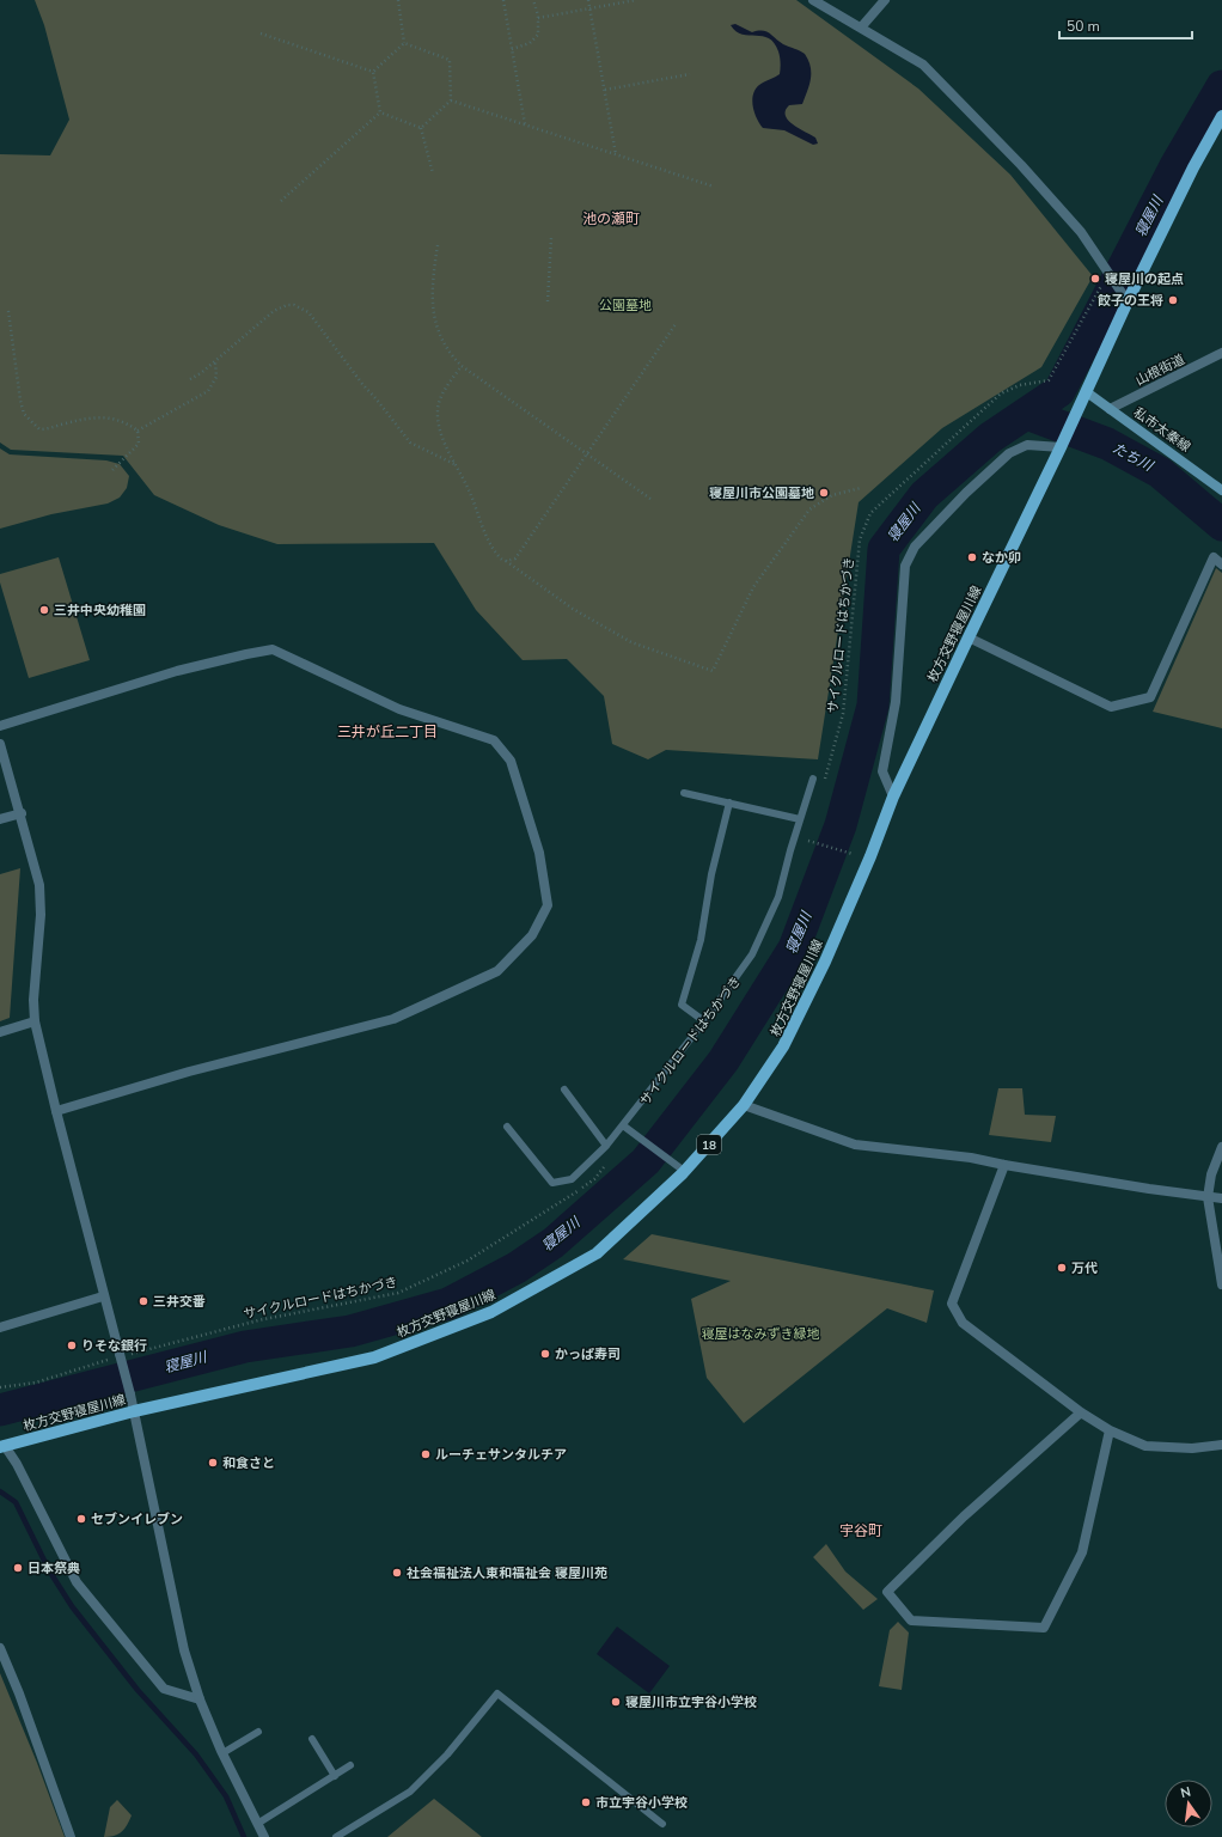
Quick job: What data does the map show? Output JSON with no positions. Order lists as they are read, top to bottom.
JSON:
{
  "streets": {
    "main road": ["私市太秦線", "枚方交野寝屋川線", "18"],
    "street": ["山根街道"],
    "path": ["サイクルロードはちかづき"]
  },
  "crossings": [
    ["山根街道", "私市太秦線"],
    ["私市太秦線", "枚方交野寝屋川線"]
  ],
  "districts": ["池の瀬町", "三井が丘二丁目", "宇谷町"],
  "water": ["寝屋川", "たち川"],
  "parks": ["公園墓地", "寝屋はなみずき緑地"],
  "places": [
    "寝屋川の起点",
    "餃子の王将",
    "寝屋川市公園墓地",
    "なか卯",
    "三井中央幼稚園",
    "万代",
    "三井交番",
    "りそな銀行",
    "かっぱ寿司",
    "ルーチェサンタルチア",
    "和食さと",
    "セブンイレブン",
    "日本祭典",
    "社会福祉法人東和福祉会 寝屋川苑",
    "寝屋川市立宇谷小学校",
    "市立宇谷小学校"
  ],
  "scale_bar": "50 m",
  "north": "top"
}
